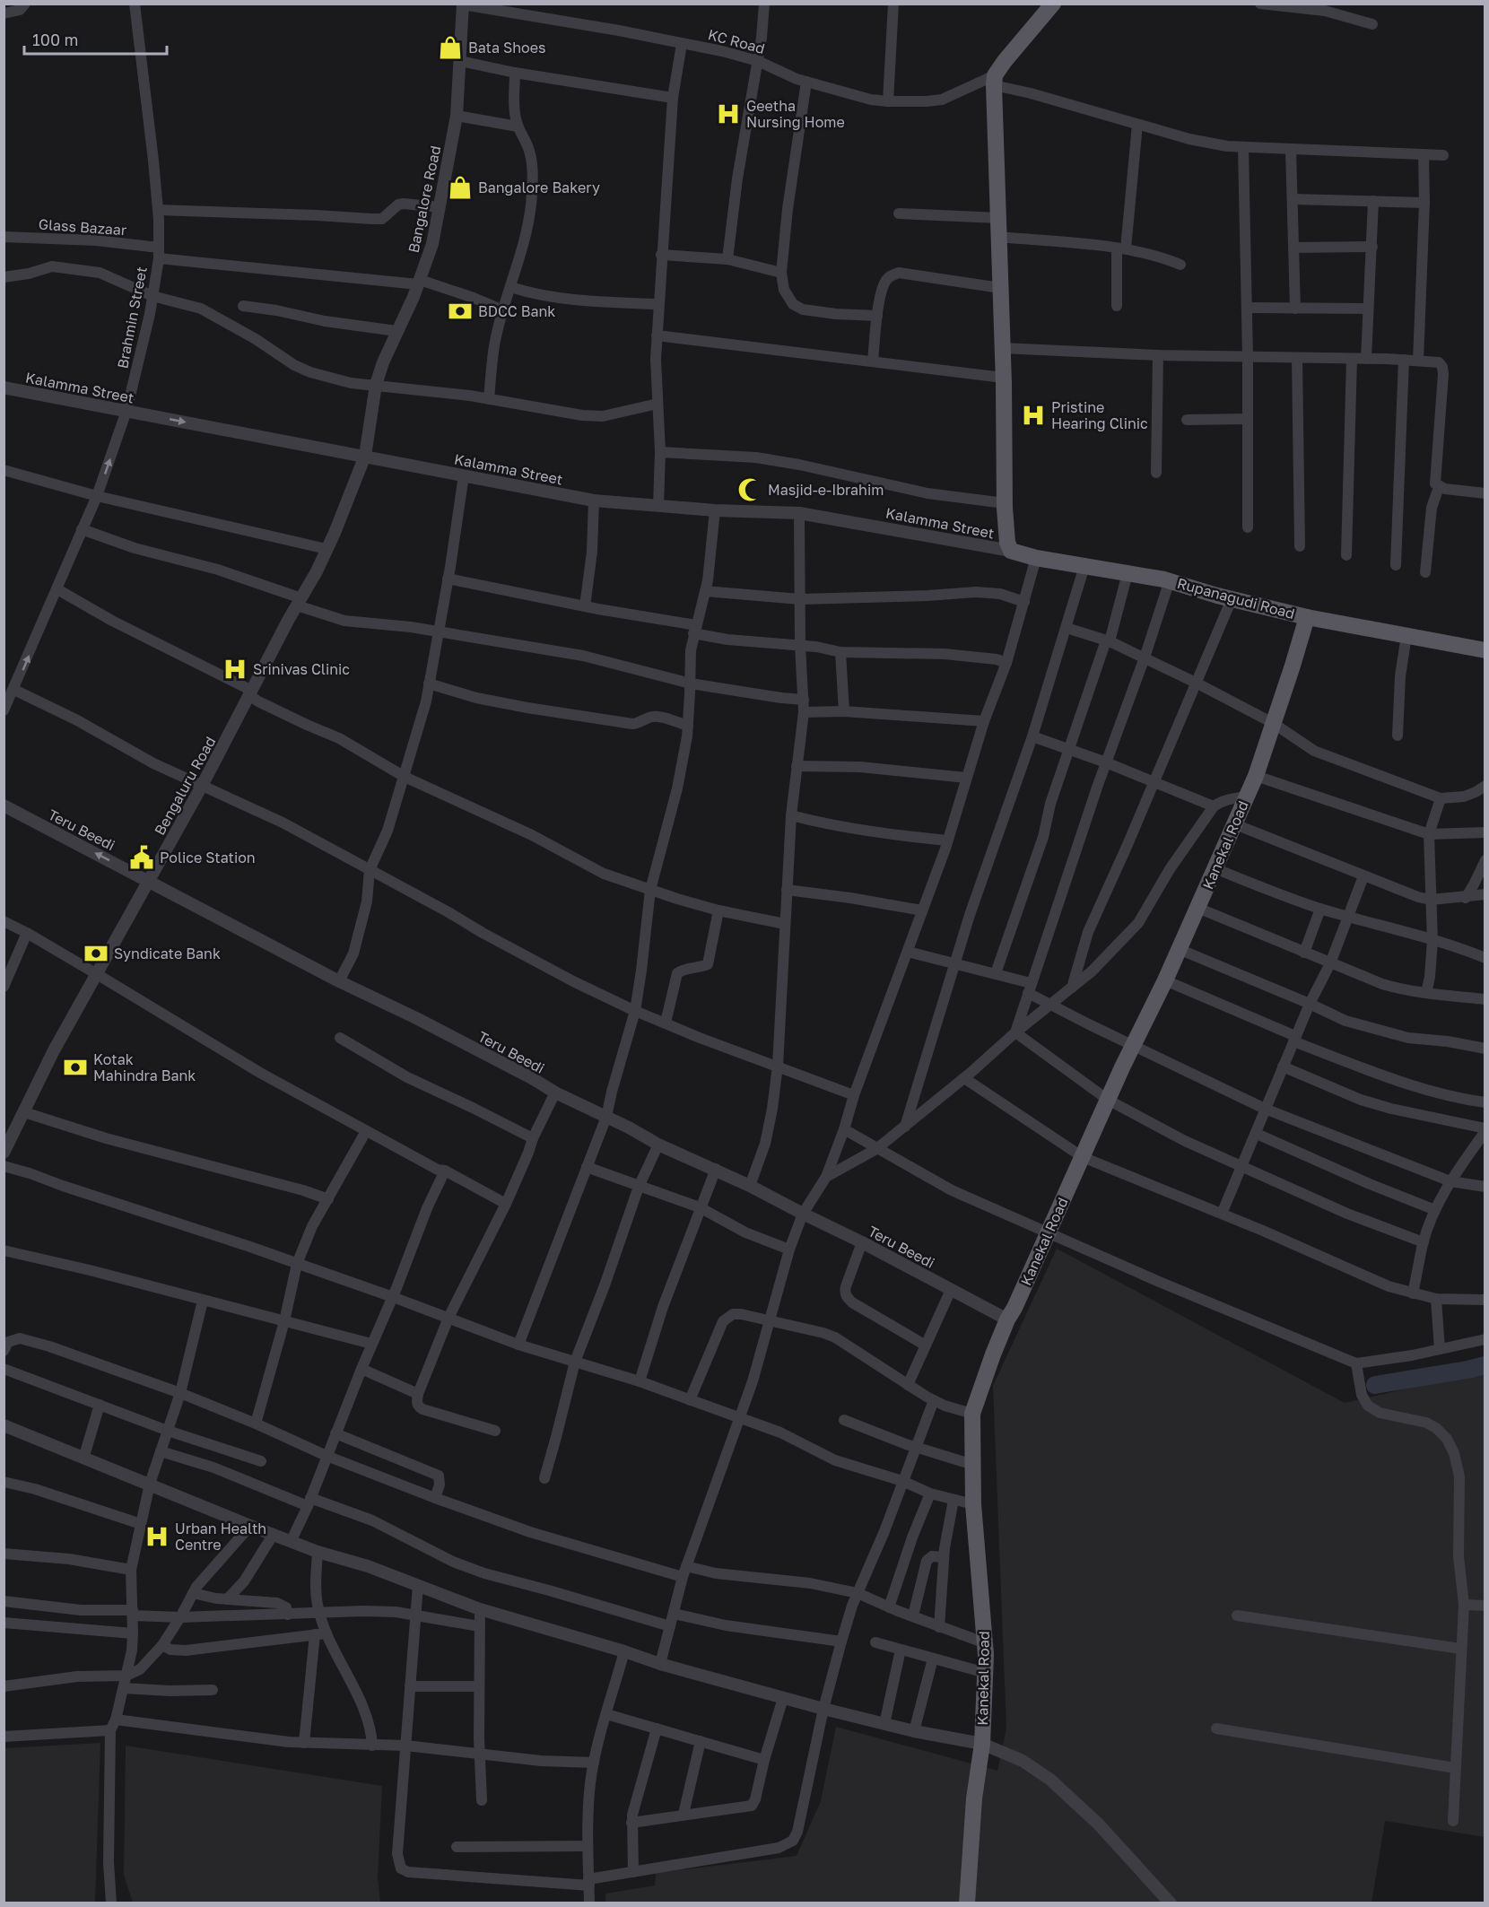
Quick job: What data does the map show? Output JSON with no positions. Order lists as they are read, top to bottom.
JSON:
{
  "streets": {
    "main road": ["Rupanagudi Road", "Kanekal Road"],
    "street": [
      "KC Road",
      "Bangalore Road",
      "Glass Bazaar",
      "Brahmin Street",
      "Kalamma Street",
      "Bengaluru Road",
      "Teru Beedi"
    ]
  },
  "crossings": [
    ["KC Road", "Bangalore Road"],
    ["Bangalore Road", "Glass Bazaar"],
    ["Bangalore Road", "Kalamma Street"],
    ["Bangalore Road", "Bengaluru Road"],
    ["Glass Bazaar", "Brahmin Street"],
    ["Brahmin Street", "Kalamma Street"],
    ["Kalamma Street", "Rupanagudi Road"],
    ["Kalamma Street", "Bengaluru Road"],
    ["Rupanagudi Road", "Kanekal Road"],
    ["Bengaluru Road", "Teru Beedi"],
    ["Teru Beedi", "Kanekal Road"]
  ],
  "places": {
    "shop": ["Bata Shoes", "Bangalore Bakery"],
    "hospital": [
      "Geetha Nursing Home",
      "Pristine Hearing Clinic",
      "Srinivas Clinic",
      "Urban Health Centre"
    ],
    "bank": ["BDCC Bank", "Syndicate Bank", "Kotak Mahindra Bank"],
    "mosque": ["Masjid-e-Ibrahim"],
    "public building": ["Police Station"]
  },
  "scale_bar": "100 m"
}
